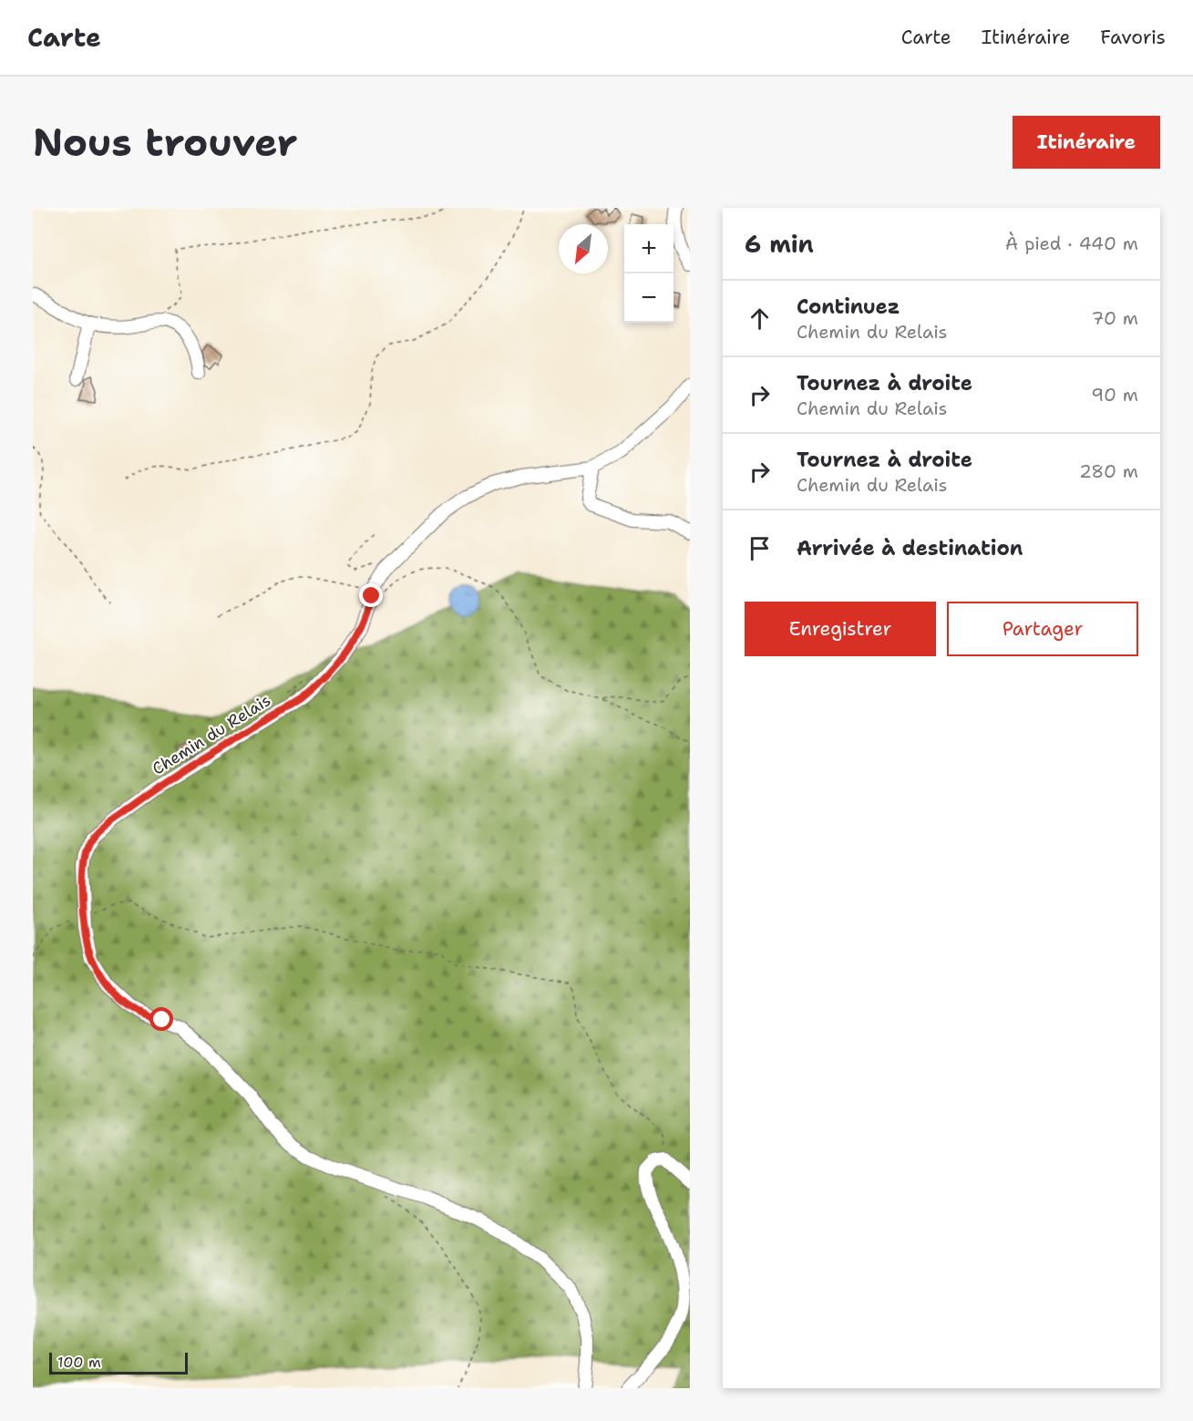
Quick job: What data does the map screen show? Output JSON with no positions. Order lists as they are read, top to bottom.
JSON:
{
  "streets": {
    "street": ["Chemin du Relais"]
  },
  "scale_bar": "100 m",
  "north": "bottom left",
  "page": {
    "header": "Carte",
    "nav": ["Carte", "Itinéraire", "Favoris"],
    "buttons": [
      "Itinéraire",
      ["Enregistrer", "Partager"]
    ],
    "title": "Nous trouver",
    "heading": ["6 min", "À pied · 440 m"],
    "map_buttons": ["+", "−"],
    "list": [
      ["Continuez", "Chemin du Relais", "70 m"],
      ["Tournez à droite", "Chemin du Relais", "90 m"],
      ["Tournez à droite", "Chemin du Relais", "280 m"],
      "Arrivée à destination"
    ],
    "scale": "100 m"
  }
}
